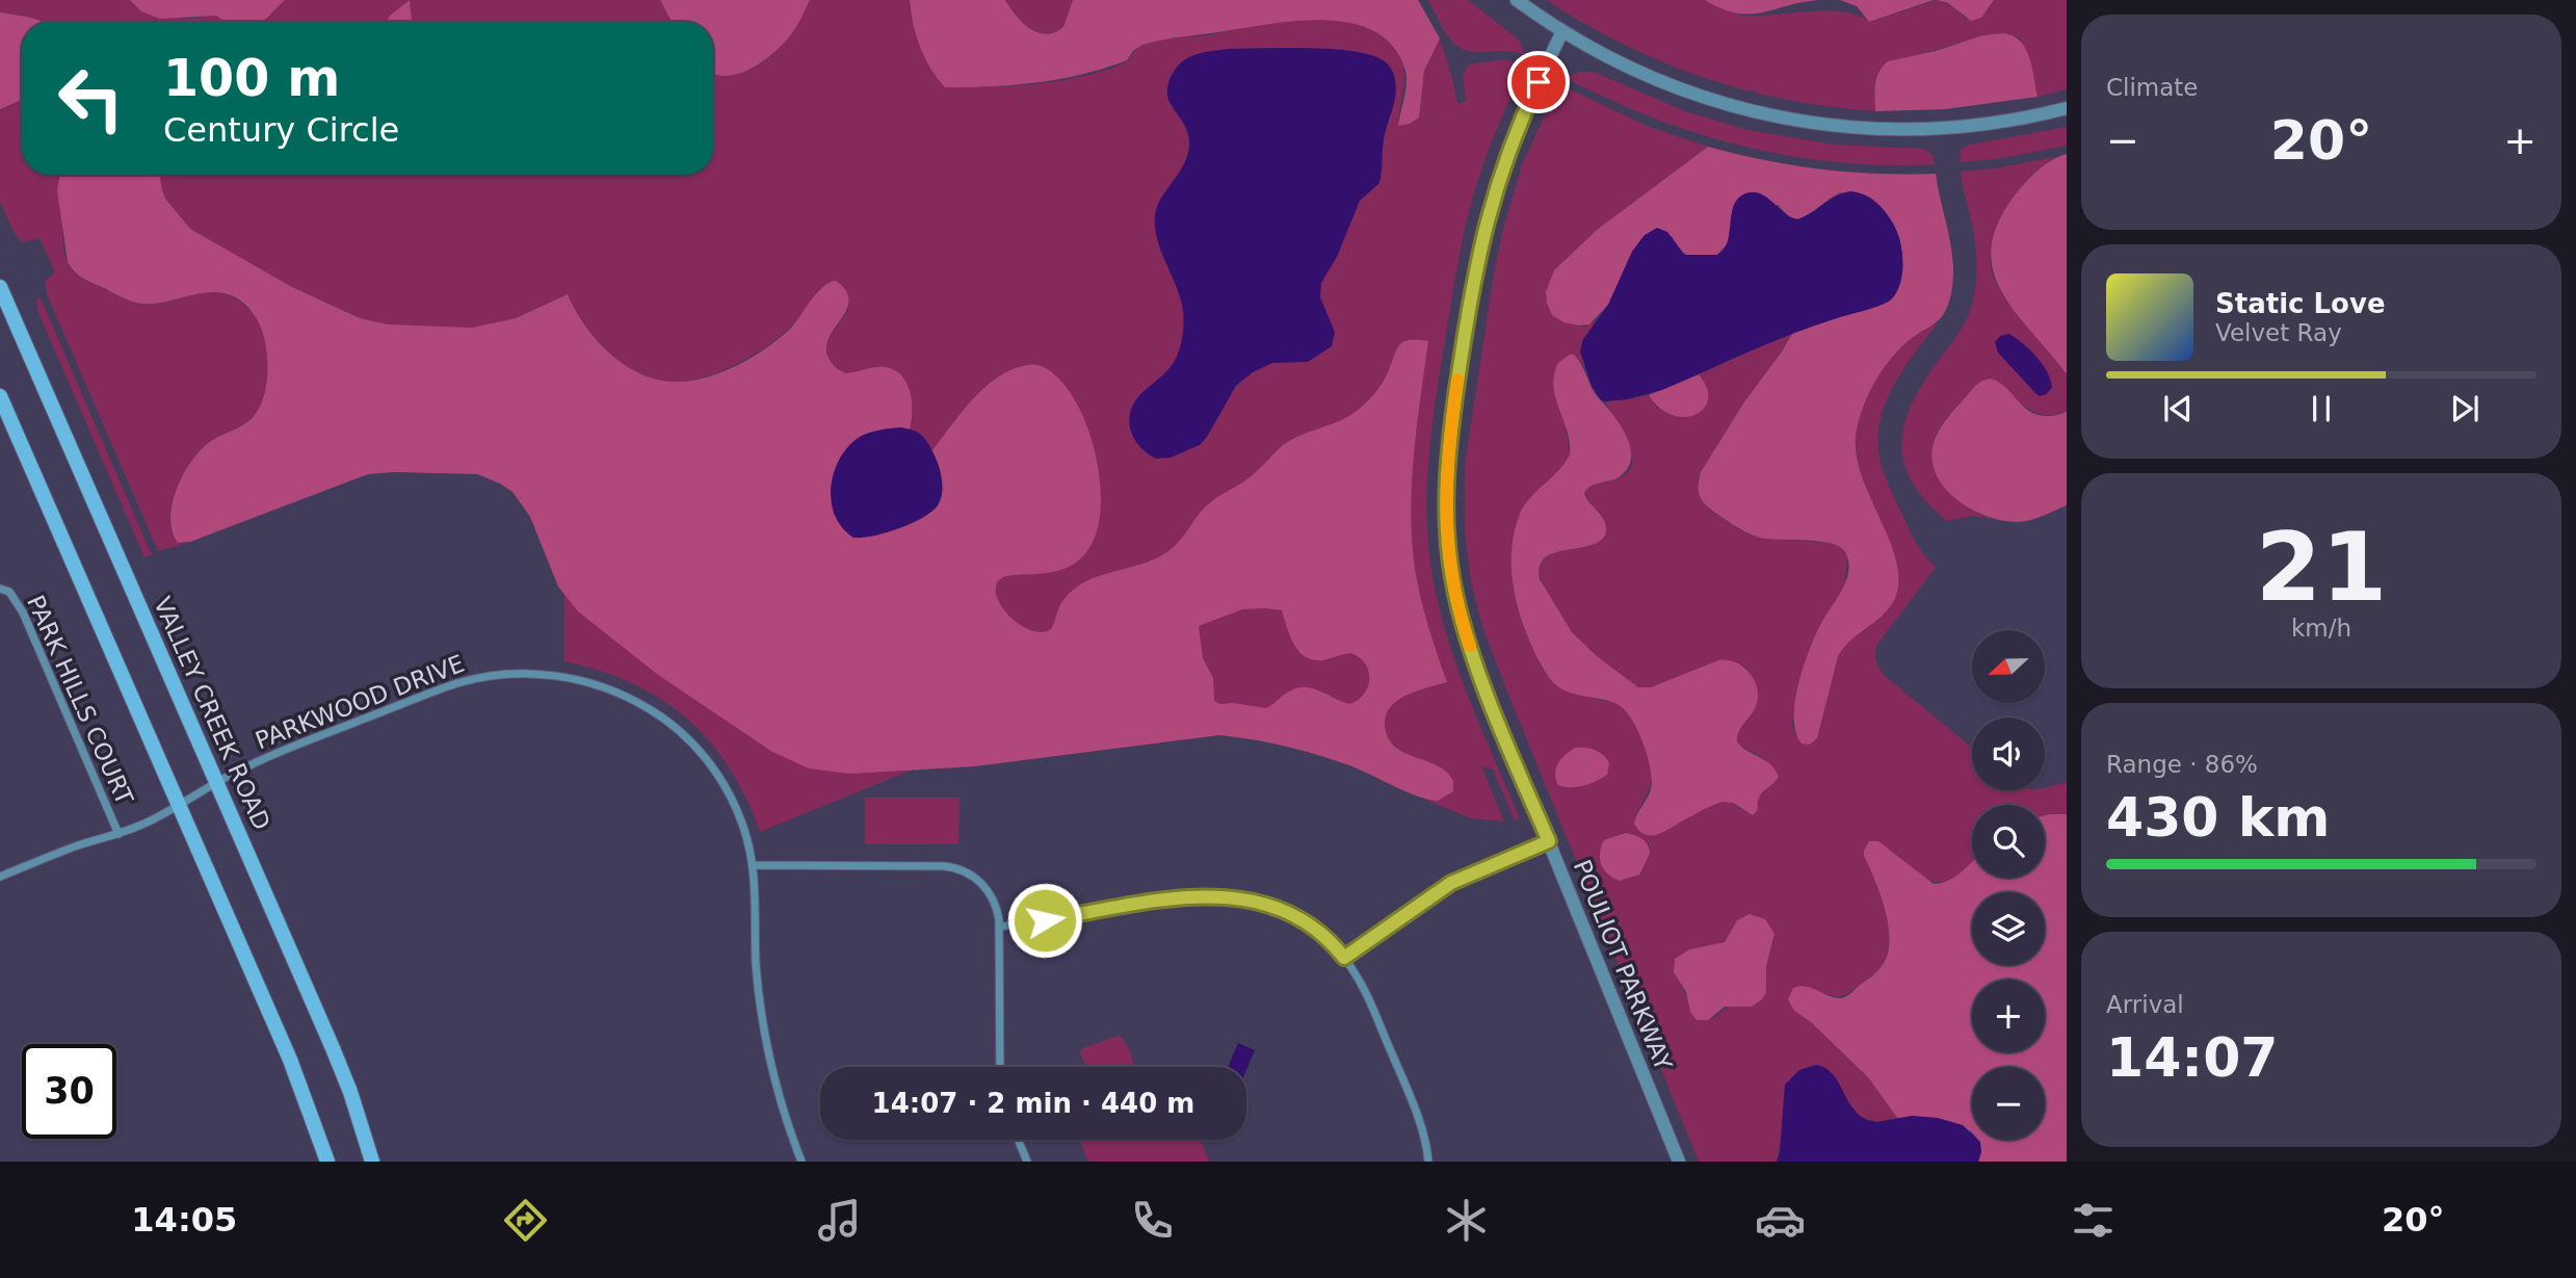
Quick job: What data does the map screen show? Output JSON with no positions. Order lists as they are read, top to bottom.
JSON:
{
  "streets": {
    "main road": ["VALLEY CREEK ROAD"],
    "street": ["PARK HILLS COURT", "PARKWOOD DRIVE", "POULIOT PARKWAY"]
  },
  "crossings": [
    ["PARK HILLS COURT", "PARKWOOD DRIVE"],
    ["PARKWOOD DRIVE", "VALLEY CREEK ROAD"]
  ],
  "north": "left",
  "page": {
    "tile": [
      "Climate",
      ["21", "km/h"],
      ["Range · 86%", "430 km"],
      ["Arrival", "14:07"]
    ],
    "turn": ["100 m", "Century Circle"],
    "heat": ["−", "20°", "+"],
    "song": ["Static Love", "Velvet Ray"],
    "map_buttons": ["+", "−"],
    "limit": "30",
    "trip": "14:07 · 2 min · 440 m",
    "tabs": ["14:05", "20°"]
  }
}
